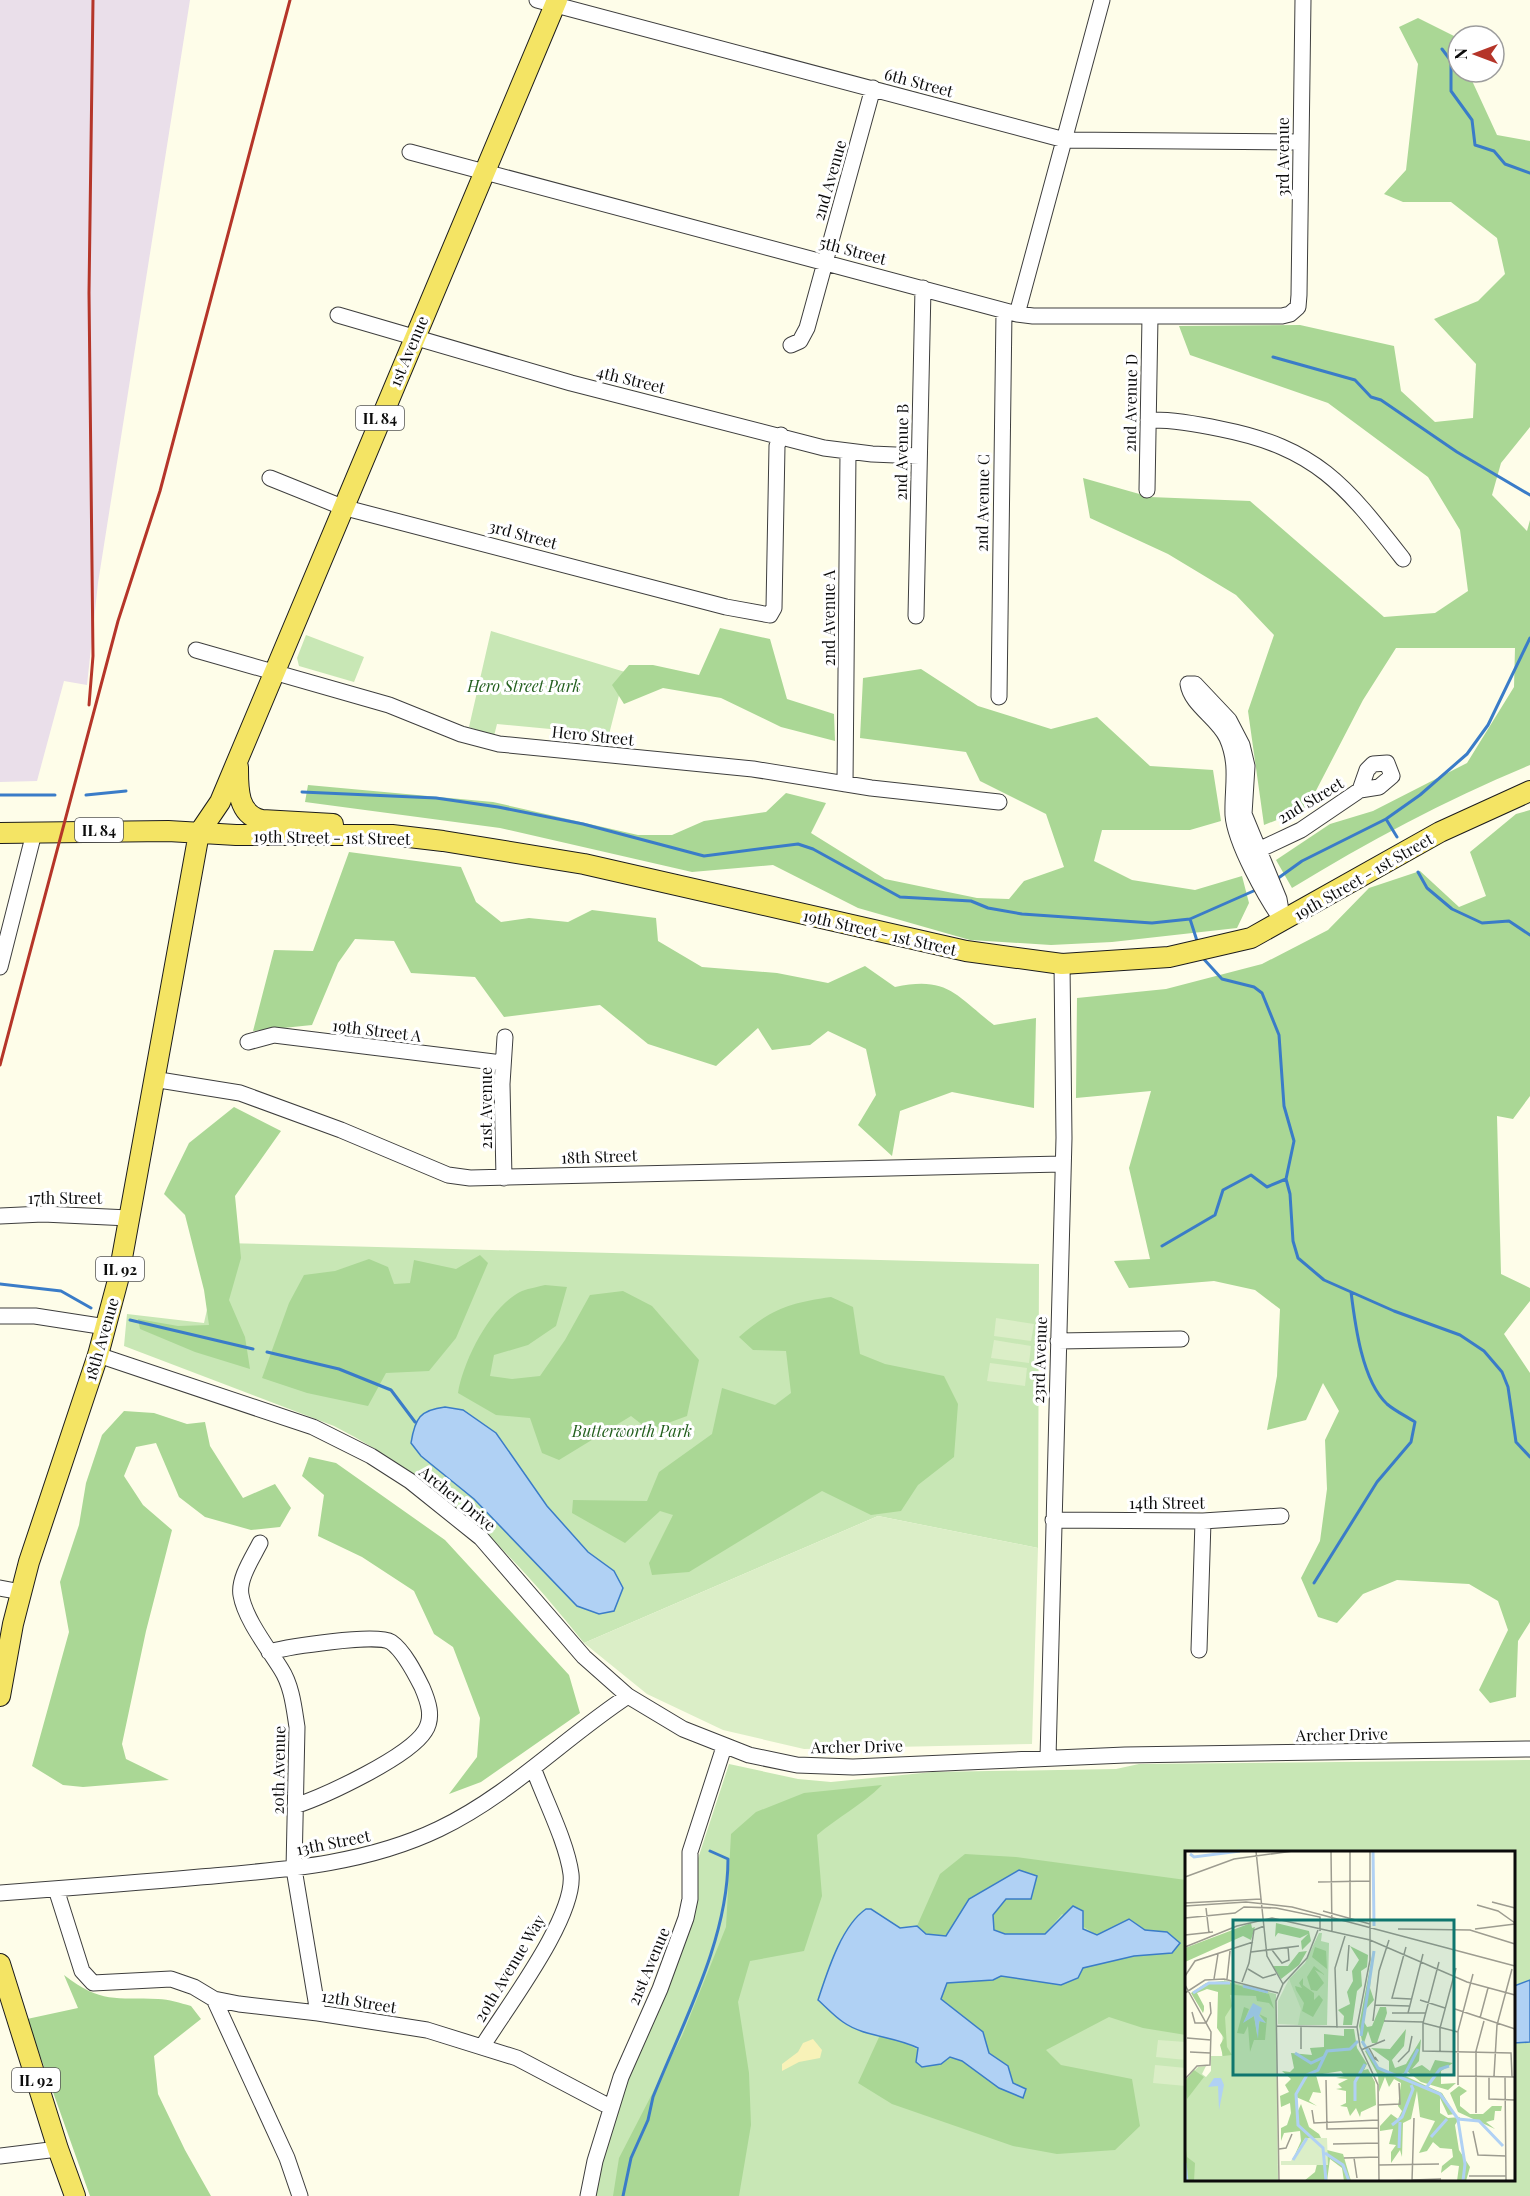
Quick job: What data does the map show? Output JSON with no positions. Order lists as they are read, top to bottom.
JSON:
{
  "streets": {
    "main road": [
      "1st Avenue",
      "IL 84",
      "19th Street - 1st Street",
      "IL 92",
      "18th Avenue"
    ],
    "street": [
      "6th Street",
      "3rd Avenue",
      "2nd Avenue",
      "5th Street",
      "4th Street",
      "2nd Avenue D",
      "2nd Avenue B",
      "2nd Avenue C",
      "3rd Street",
      "2nd Avenue A",
      "Hero Street",
      "2nd Street",
      "19th Street A",
      "21st Avenue",
      "18th Street",
      "17th Street",
      "23rd Avenue",
      "Archer Drive",
      "14th Street",
      "20th Avenue",
      "13th Street",
      "20th Avenue Way",
      "12th Street"
    ]
  },
  "crossings": [
    ["6th Street", "3rd Avenue"],
    ["6th Street", "2nd Avenue"],
    ["6th Street", "1st Avenue"],
    ["6th Street", "2nd Avenue C"],
    ["3rd Avenue", "5th Street"],
    ["2nd Avenue", "5th Street"],
    ["5th Street", "1st Avenue"],
    ["5th Street", "2nd Avenue D"],
    ["5th Street", "2nd Avenue B"],
    ["5th Street", "2nd Avenue C"],
    ["1st Avenue", "4th Street"],
    ["1st Avenue", "IL 84"],
    ["1st Avenue", "3rd Street"],
    ["1st Avenue", "Hero Street"],
    ["1st Avenue", "19th Street - 1st Street"],
    ["1st Avenue", "18th Avenue"],
    ["4th Street", "2nd Avenue B"],
    ["4th Street", "3rd Street"],
    ["4th Street", "2nd Avenue A"],
    ["IL 84", "19th Street - 1st Street"],
    ["IL 84", "18th Avenue"],
    ["2nd Avenue A", "Hero Street"],
    ["19th Street - 1st Street", "18th Avenue"],
    ["19th Street - 1st Street", "23rd Avenue"],
    ["19th Street A", "21st Avenue"],
    ["21st Avenue", "18th Street"],
    ["21st Avenue", "Archer Drive"],
    ["21st Avenue", "12th Street"],
    ["18th Street", "18th Avenue"],
    ["18th Street", "23rd Avenue"],
    ["17th Street", "18th Avenue"],
    ["18th Avenue", "Archer Drive"],
    ["23rd Avenue", "Archer Drive"],
    ["23rd Avenue", "14th Street"],
    ["Archer Drive", "13th Street"],
    ["20th Avenue", "13th Street"],
    ["20th Avenue", "12th Street"],
    ["13th Street", "20th Avenue Way"],
    ["13th Street", "12th Street"],
    ["20th Avenue Way", "12th Street"]
  ],
  "parks": ["Hero Street Park", "Butterworth Park"],
  "north": "left"
}
